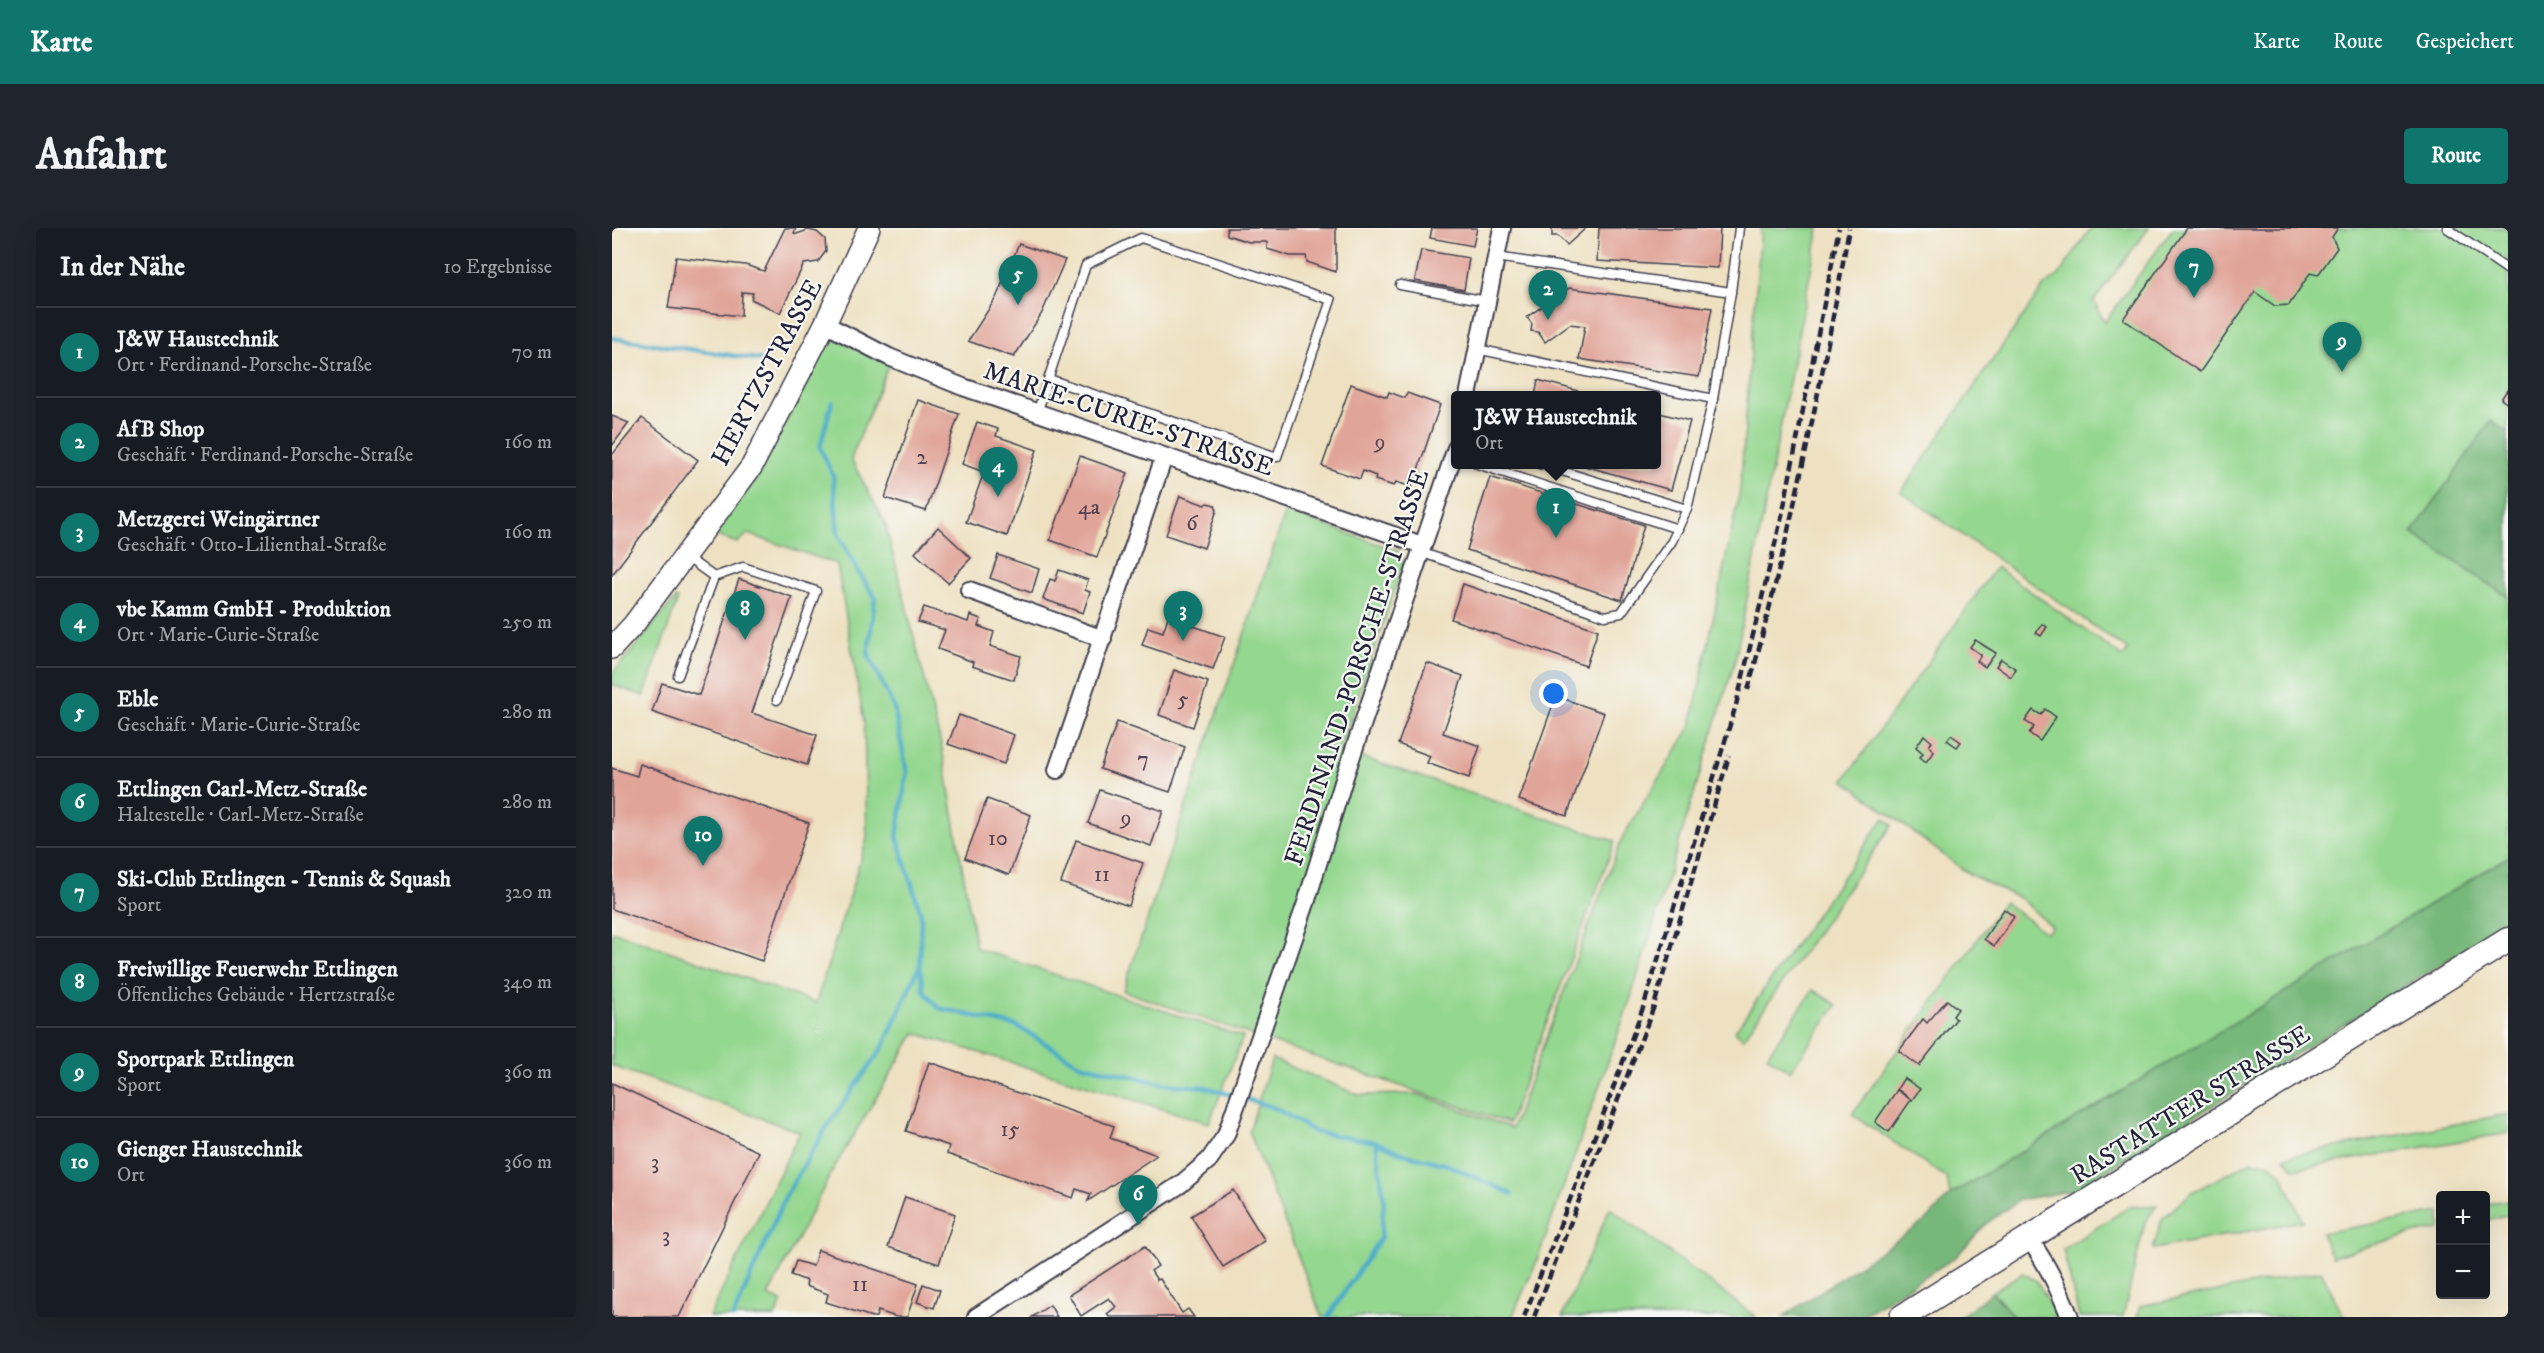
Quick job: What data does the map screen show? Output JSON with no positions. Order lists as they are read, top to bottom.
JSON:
{
  "streets": {
    "main road": ["RASTATTER STRASSE"],
    "street": ["HERTZSTRASSE", "MARIE-CURIE-STRASSE", "FERDINAND-PORSCHE-STRASSE"]
  },
  "crossings": [
    ["HERTZSTRASSE", "MARIE-CURIE-STRASSE"],
    ["MARIE-CURIE-STRASSE", "FERDINAND-PORSCHE-STRASSE"]
  ],
  "house_numbers": [
    "9",
    "2",
    "4a",
    "6",
    "5",
    "7",
    "9",
    "10",
    "11",
    "15",
    "3",
    "3",
    "11"
  ],
  "page": {
    "header": "Karte",
    "nav": ["Karte", "Route", "Gespeichert"],
    "buttons": "Route",
    "title": "Anfahrt",
    "heading": ["In der Nähe", "10 Ergebnisse"],
    "pins": [
      "7",
      "5",
      "2",
      "9",
      "4",
      "1",
      "8",
      "3",
      "10",
      "6"
    ],
    "list": [
      {
        "mark": "1",
        "name": "J&W Haustechnik",
        "note": "Ort · Ferdinand-Porsche-Straße",
        "value": "70 m"
      },
      {
        "mark": "2",
        "name": "AfB Shop",
        "note": "Geschäft · Ferdinand-Porsche-Straße",
        "value": "160 m"
      },
      {
        "mark": "3",
        "name": "Metzgerei Weingärtner",
        "note": "Geschäft · Otto-Lilienthal-Straße",
        "value": "160 m"
      },
      {
        "mark": "4",
        "name": "vbe Kamm GmbH - Produktion",
        "note": "Ort · Marie-Curie-Straße",
        "value": "250 m"
      },
      {
        "mark": "5",
        "name": "Eble",
        "note": "Geschäft · Marie-Curie-Straße",
        "value": "280 m"
      },
      {
        "mark": "6",
        "name": "Ettlingen Carl-Metz-Straße",
        "note": "Haltestelle · Carl-Metz-Straße",
        "value": "280 m"
      },
      {
        "mark": "7",
        "name": "Ski-Club Ettlingen - Tennis & Squash",
        "note": "Sport",
        "value": "320 m"
      },
      {
        "mark": "8",
        "name": "Freiwillige Feuerwehr Ettlingen",
        "note": "Öffentliches Gebäude · Hertzstraße",
        "value": "340 m"
      },
      {
        "mark": "9",
        "name": "Sportpark Ettlingen",
        "note": "Sport",
        "value": "360 m"
      },
      {
        "mark": "10",
        "name": "Gienger Haustechnik",
        "note": "Ort",
        "value": "360 m"
      }
    ],
    "popup": ["J&W Haustechnik", "Ort"],
    "map_buttons": ["+", "−"]
  }
}
